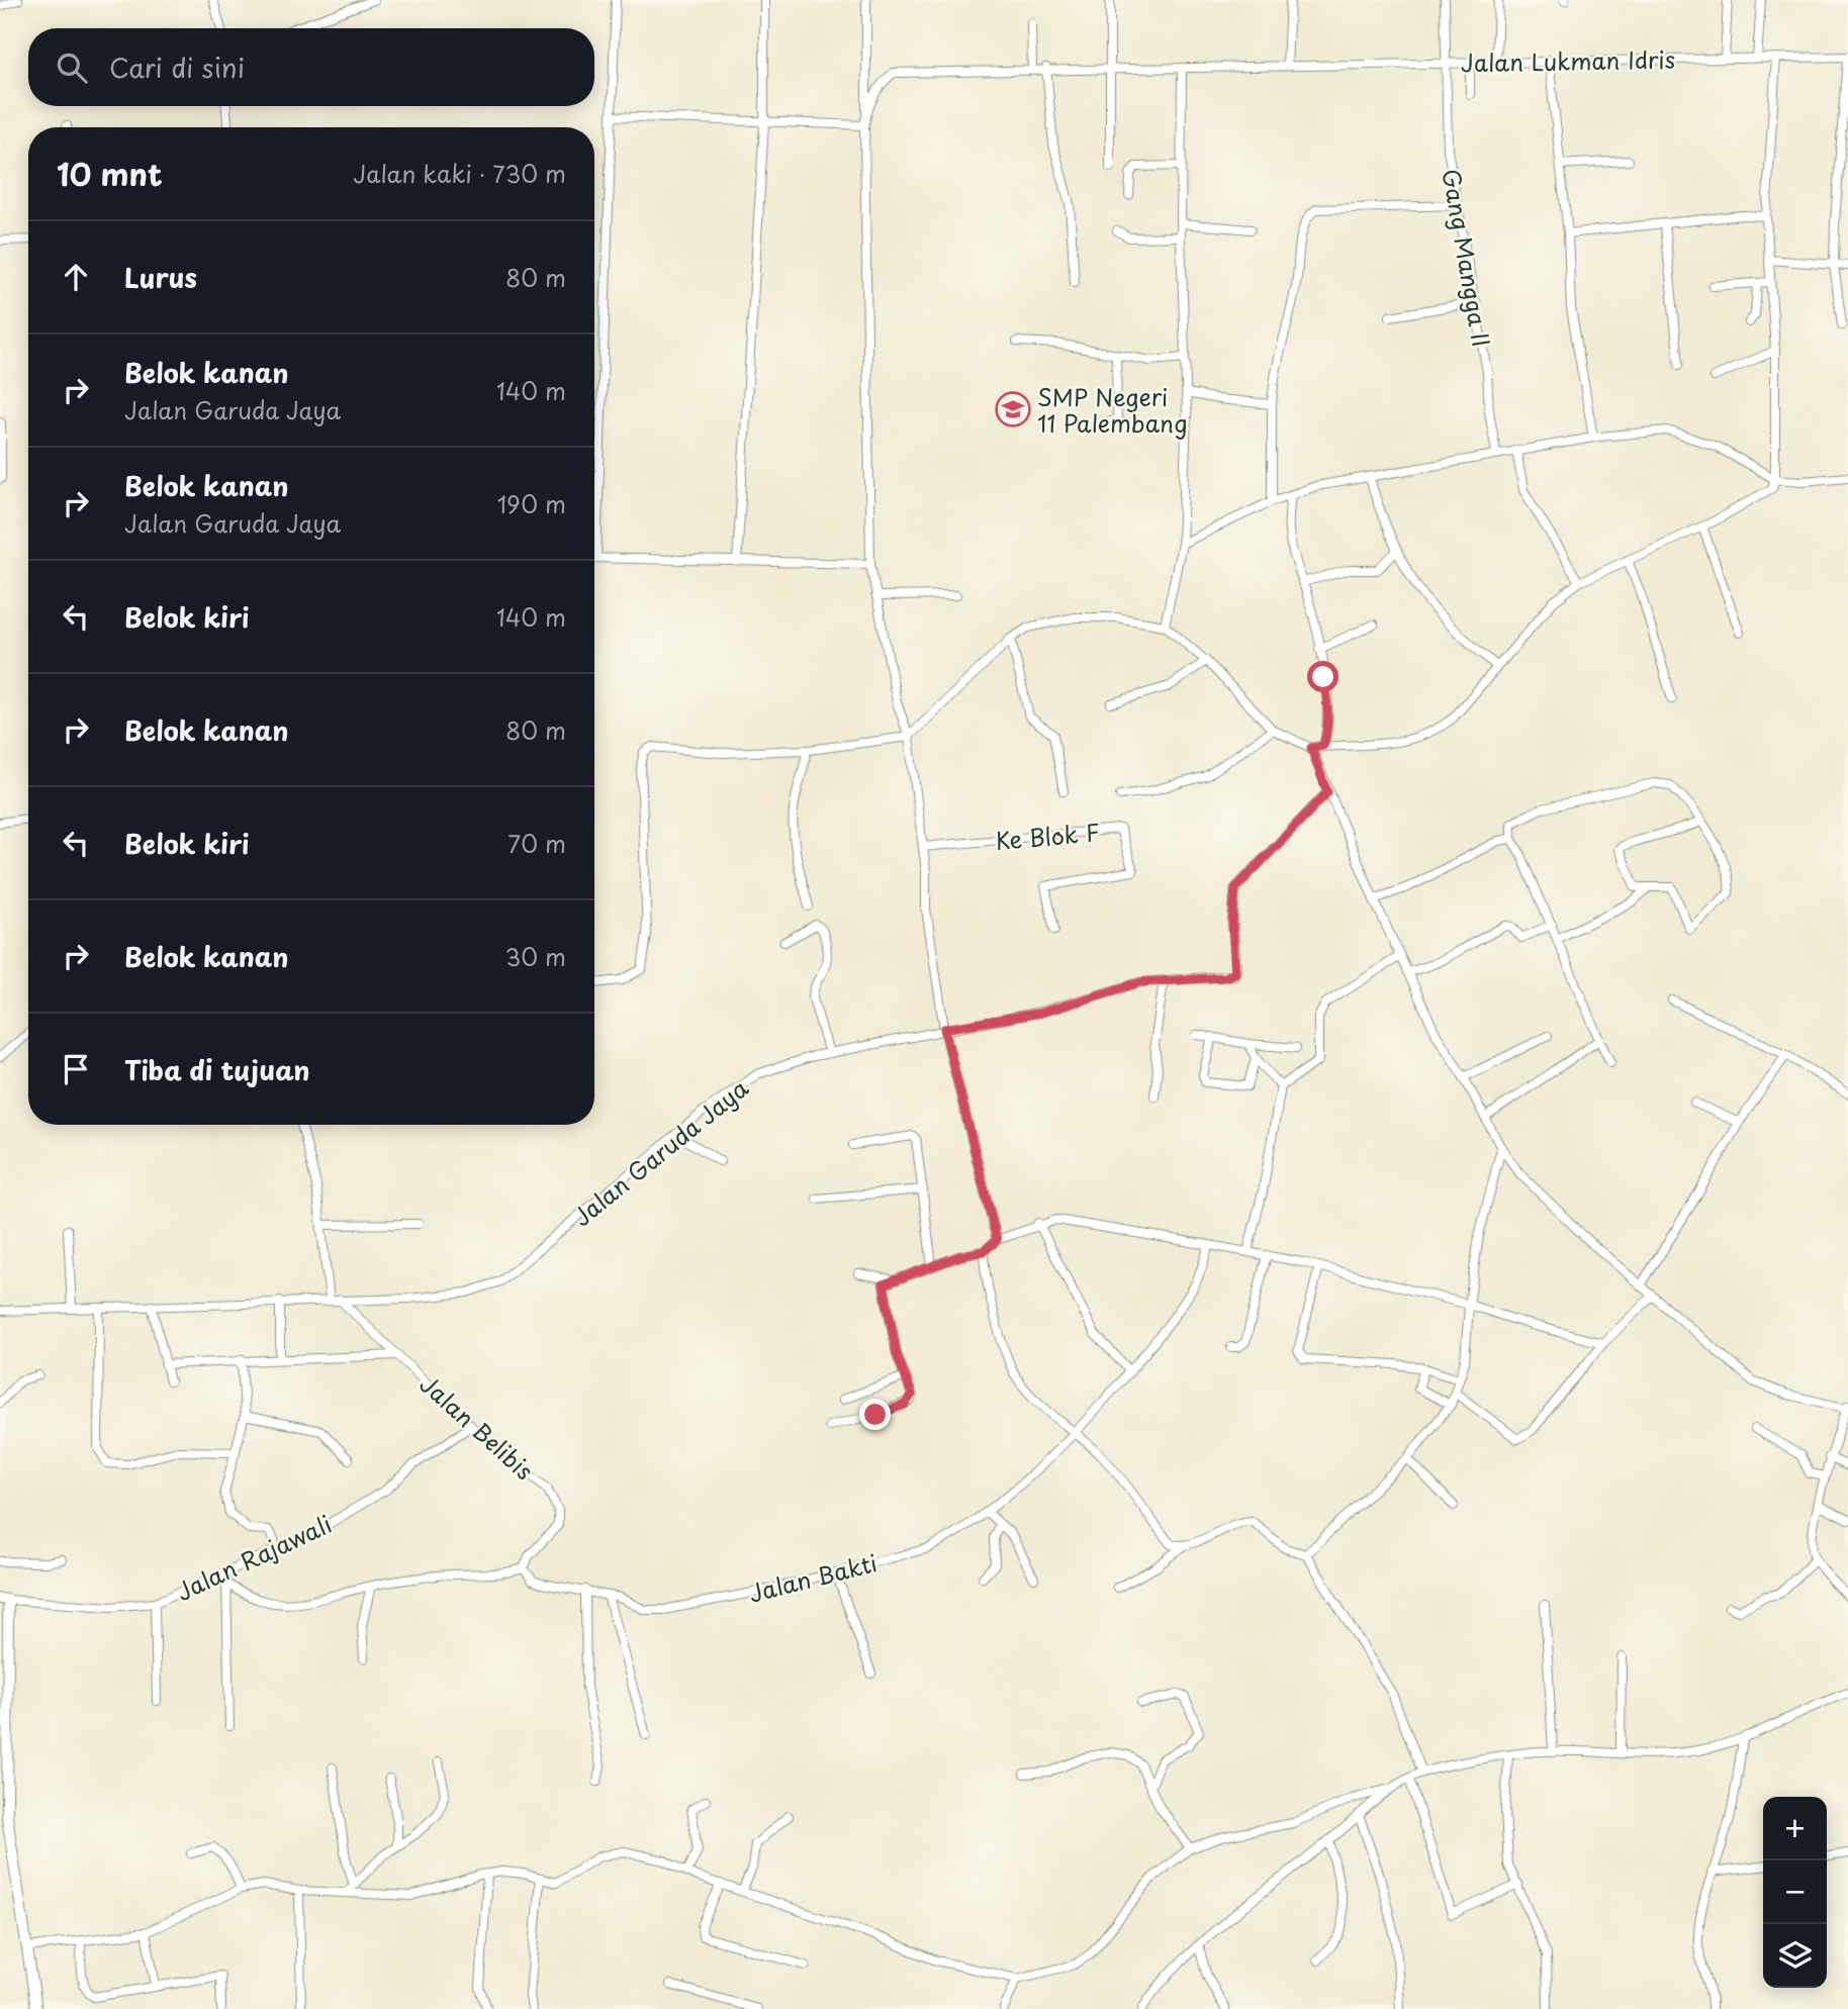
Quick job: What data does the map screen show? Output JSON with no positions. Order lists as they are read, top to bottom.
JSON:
{
  "streets": {
    "street": [
      "Jalan Lukman Idris",
      "Gang Mangga II",
      "Ke Blok F",
      "Jalan Garuda Jaya",
      "Jalan Belibis",
      "Jalan Rajawali",
      "Jalan Bakti"
    ]
  },
  "crossings": [
    ["Jalan Lukman Idris", "Gang Mangga II"],
    ["Jalan Garuda Jaya", "Jalan Belibis"],
    ["Jalan Belibis", "Jalan Rajawali"],
    ["Jalan Belibis", "Jalan Bakti"]
  ],
  "places": {
    "school or university": ["SMP Negeri 11 Palembang"]
  },
  "page": {
    "search": "Cari di sini",
    "heading": ["10 mnt", "Jalan kaki · 730 m"],
    "list": [
      ["Lurus", "80 m"],
      ["Belok kanan", "Jalan Garuda Jaya", "140 m"],
      ["Belok kanan", "Jalan Garuda Jaya", "190 m"],
      ["Belok kiri", "140 m"],
      ["Belok kanan", "80 m"],
      ["Belok kiri", "70 m"],
      ["Belok kanan", "30 m"],
      "Tiba di tujuan"
    ],
    "map_buttons": ["+", "−"]
  }
}
